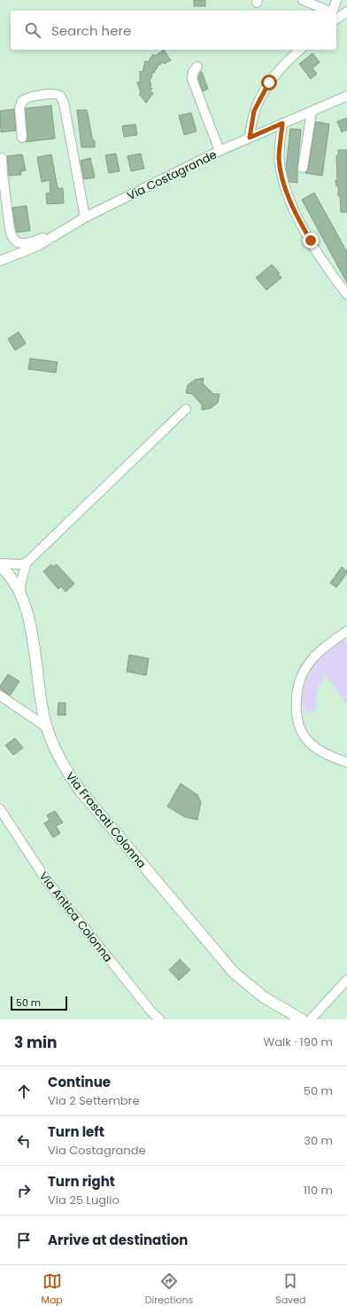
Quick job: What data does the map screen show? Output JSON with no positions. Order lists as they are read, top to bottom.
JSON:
{
  "streets": {
    "street": ["Via Costagrande", "Via Frascati Colonna", "Via Antica Colonna"]
  },
  "scale_bar": "50 m",
  "page": {
    "search": "Search here",
    "scale": "50 m",
    "heading": ["3 min", "Walk · 190 m"],
    "list": [
      ["Continue", "Via 2 Settembre", "50 m"],
      ["Turn left", "Via Costagrande", "30 m"],
      ["Turn right", "Via 25 Luglio", "110 m"],
      "Arrive at destination"
    ],
    "nav": ["Map", "Directions", "Saved"]
  }
}
